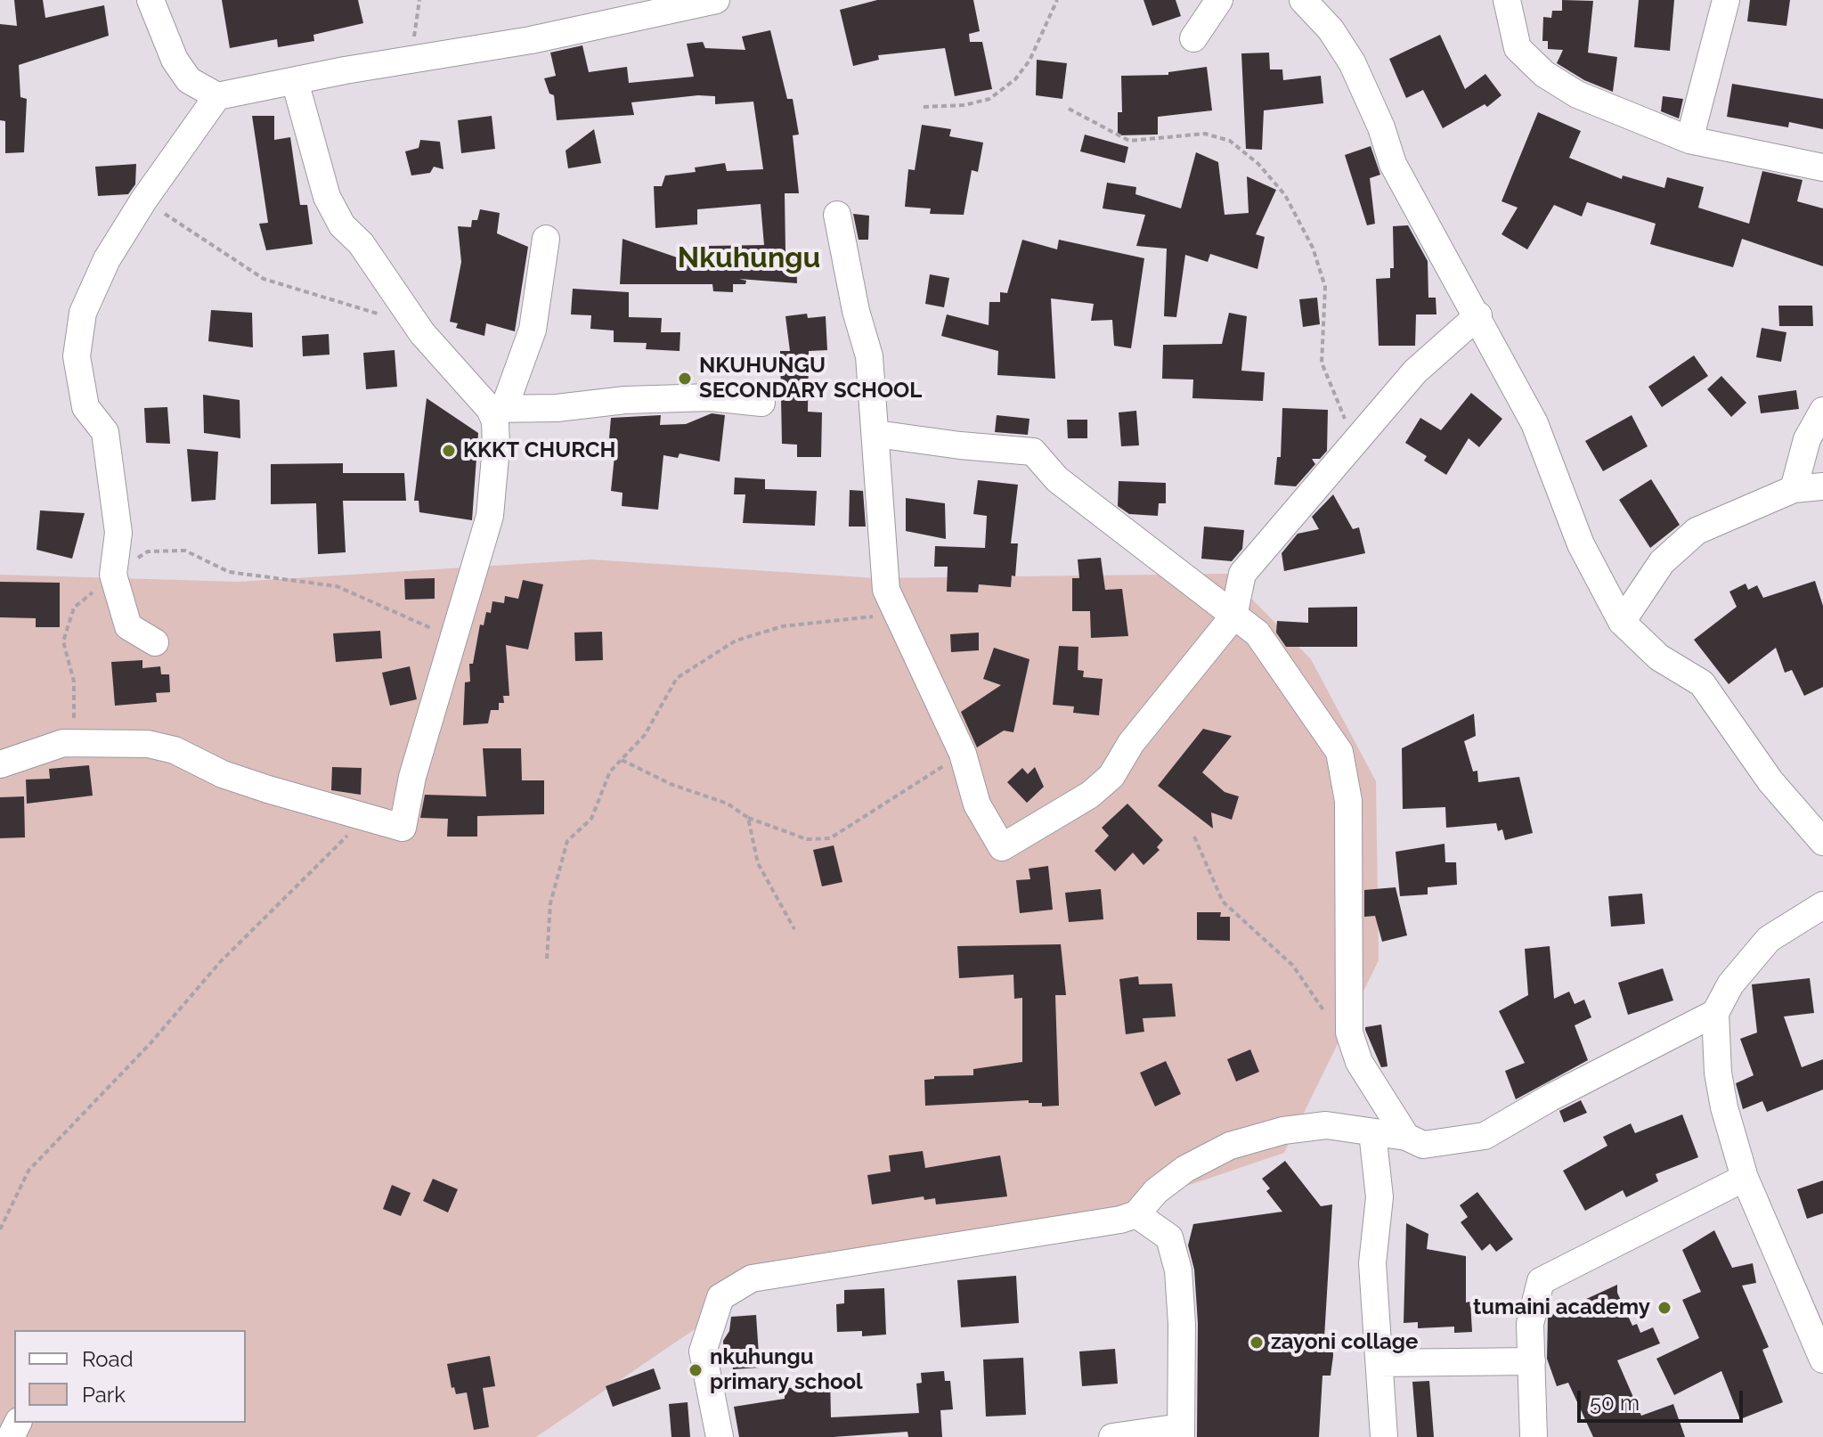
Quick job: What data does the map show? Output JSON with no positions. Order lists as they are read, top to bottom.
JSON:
{
  "districts": ["Nkuhungu"],
  "places": [
    "NKUHUNGU SECONDARY SCHOOL",
    "KKKT CHURCH",
    "tumaini academy",
    "zayoni collage",
    "nkuhungu primary school"
  ],
  "legend": ["Road", "Park"],
  "scale_bar": "50 m"
}
